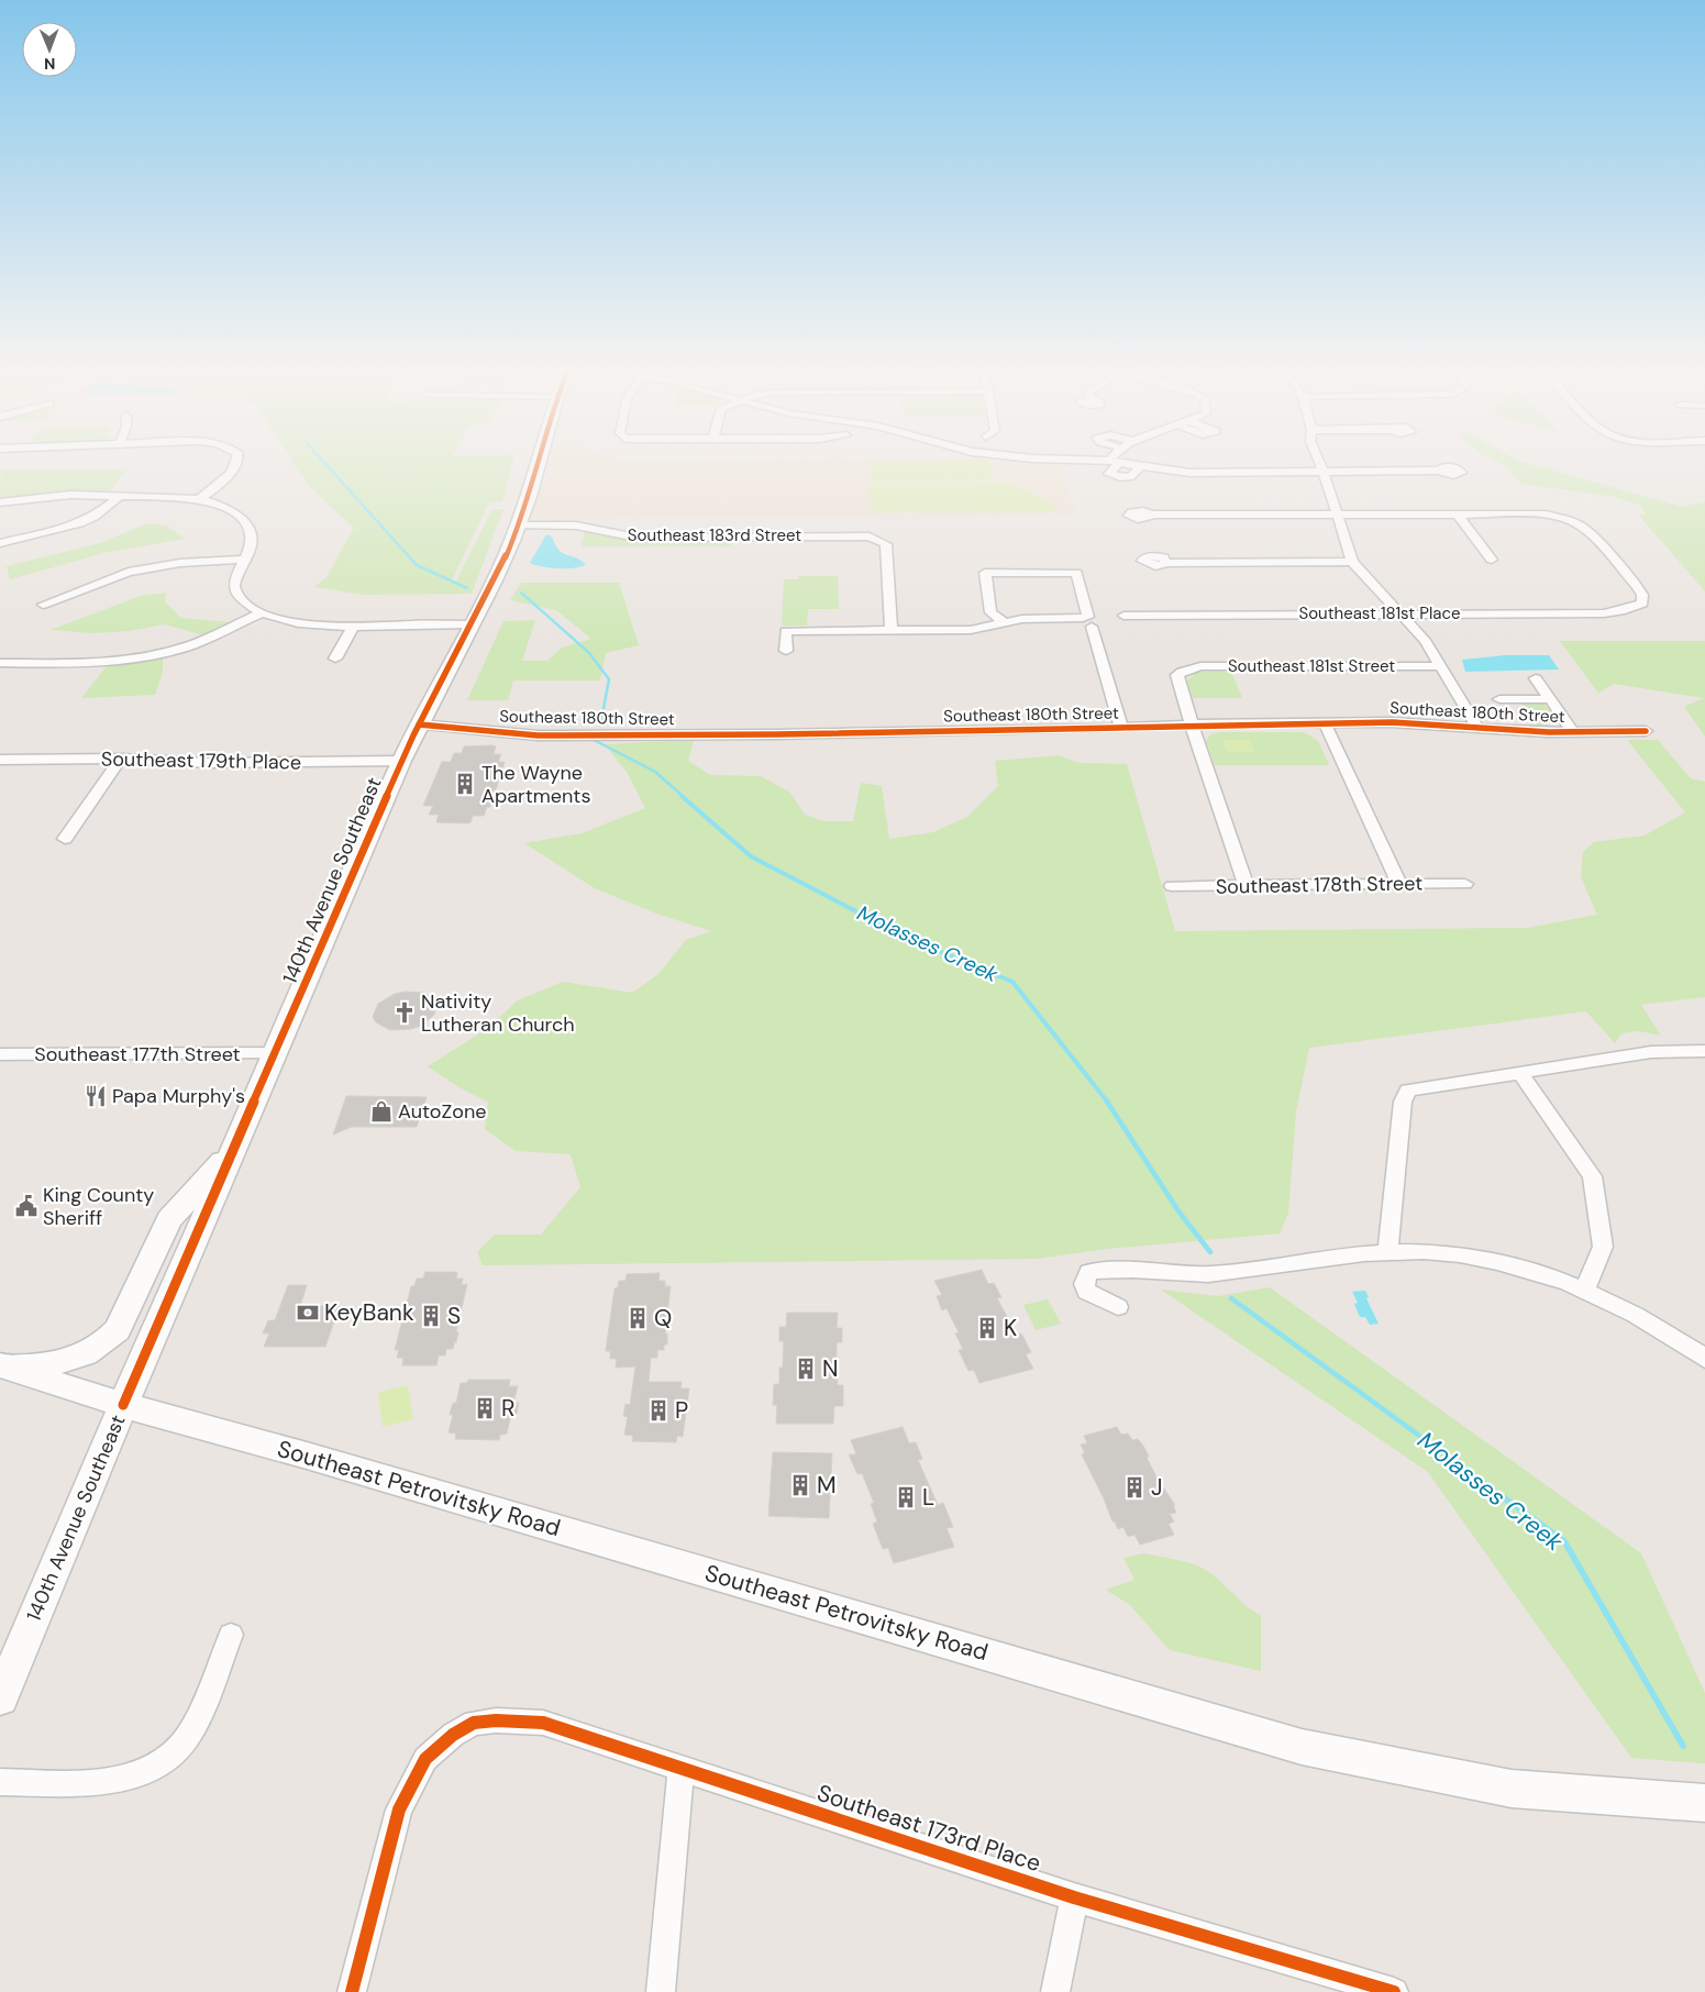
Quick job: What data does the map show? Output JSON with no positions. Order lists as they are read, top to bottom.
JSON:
{
  "streets": {
    "main road": ["140th Avenue Southeast", "Southeast Petrovitsky Road"],
    "street": [
      "Southeast 183rd Street",
      "Southeast 181st Place",
      "Southeast 181st Street",
      "Southeast 180th Street",
      "Southeast 179th Place",
      "Southeast 178th Street",
      "Southeast 177th Street",
      "Southeast 173rd Place"
    ]
  },
  "crossings": [
    ["Southeast 183rd Street", "140th Avenue Southeast"],
    ["Southeast 181st Street", "Southeast 180th Street"],
    ["Southeast 180th Street", "140th Avenue Southeast"],
    ["Southeast 179th Place", "140th Avenue Southeast"],
    ["140th Avenue Southeast", "Southeast 177th Street"],
    ["140th Avenue Southeast", "Southeast Petrovitsky Road"]
  ],
  "water": ["Molasses Creek"],
  "places": {
    "building": [
      "The Wayne Apartments",
      "S",
      "Q",
      "K",
      "N",
      "R",
      "P",
      "M",
      "J",
      "L"
    ],
    "church": ["Nativity Lutheran Church"],
    "restaurant": ["Papa Murphy's"],
    "shop": ["AutoZone"],
    "public building": ["King County Sheriff"],
    "bank": ["KeyBank"]
  },
  "north": "bottom"
}
